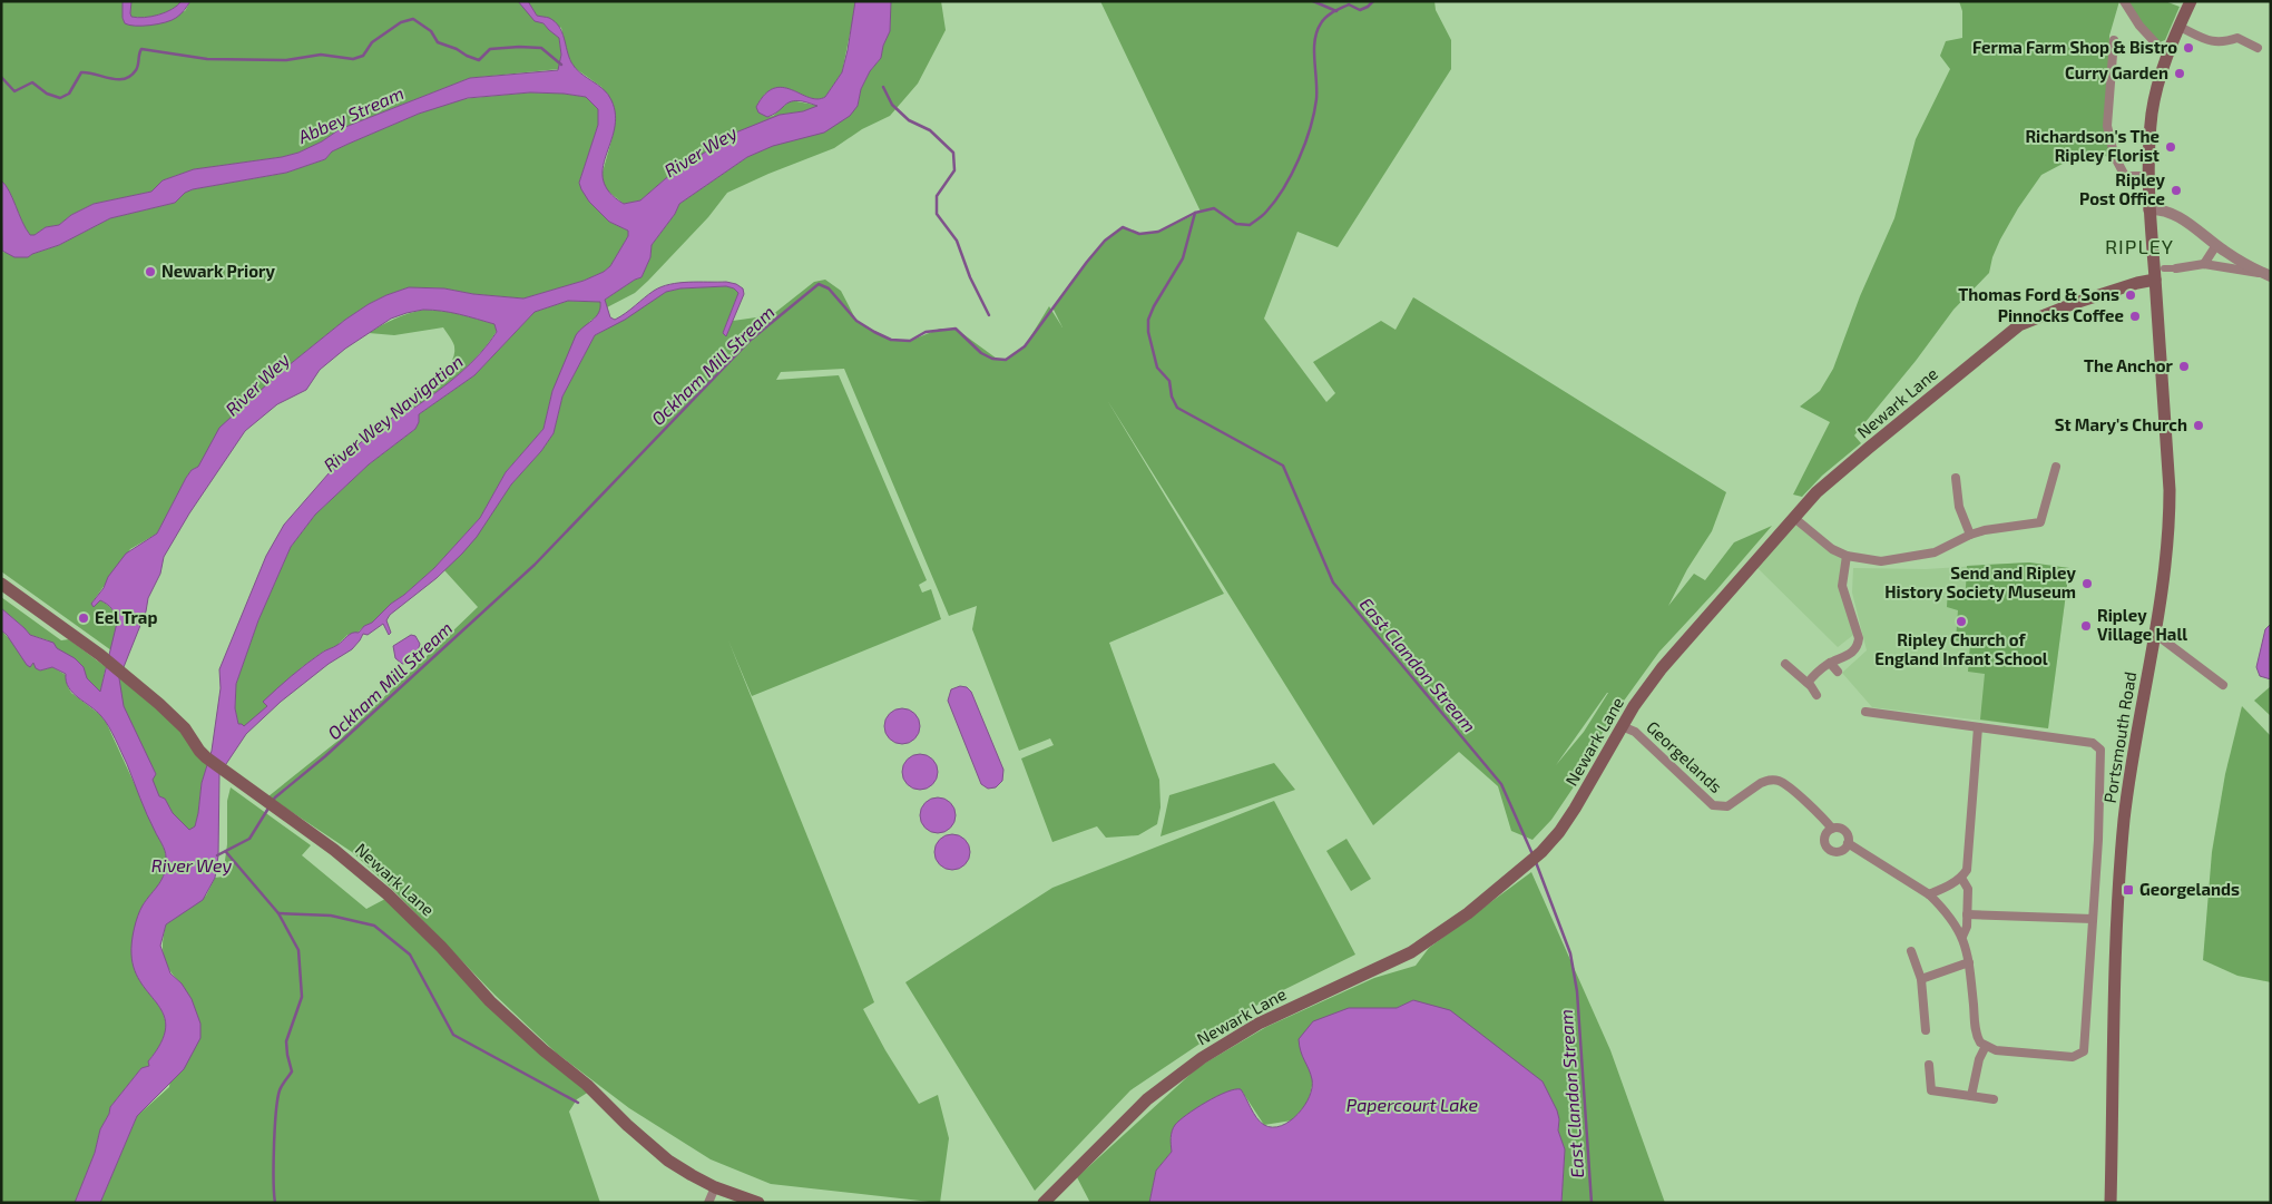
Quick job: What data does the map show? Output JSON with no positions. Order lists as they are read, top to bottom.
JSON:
{
  "streets": {
    "main road": ["Newark Lane", "Portsmouth Road"],
    "street": ["Georgelands"]
  },
  "crossings": [
    ["Newark Lane", "Portsmouth Road"],
    ["Newark Lane", "Georgelands"]
  ],
  "districts": ["RIPLEY"],
  "water": [
    "Abbey Stream",
    "River Wey",
    "Ockham Mill Stream",
    "River Wey Navigation",
    "East Clandon Stream",
    "Papercourt Lake"
  ],
  "places": {
    "other": [
      "Ferma Farm Shop & Bistro",
      "Curry Garden",
      "Richardson's The Ripley Florist",
      "Ripley Post Office",
      "Newark Priory",
      "Thomas Ford & Sons",
      "Pinnocks Coffee",
      "The Anchor",
      "St Mary's Church",
      "Send and Ripley History Society Museum",
      "Eel Trap",
      "Ripley Church of England Infant School",
      "Ripley Village Hall"
    ],
    "transit": ["Georgelands"]
  }
}
